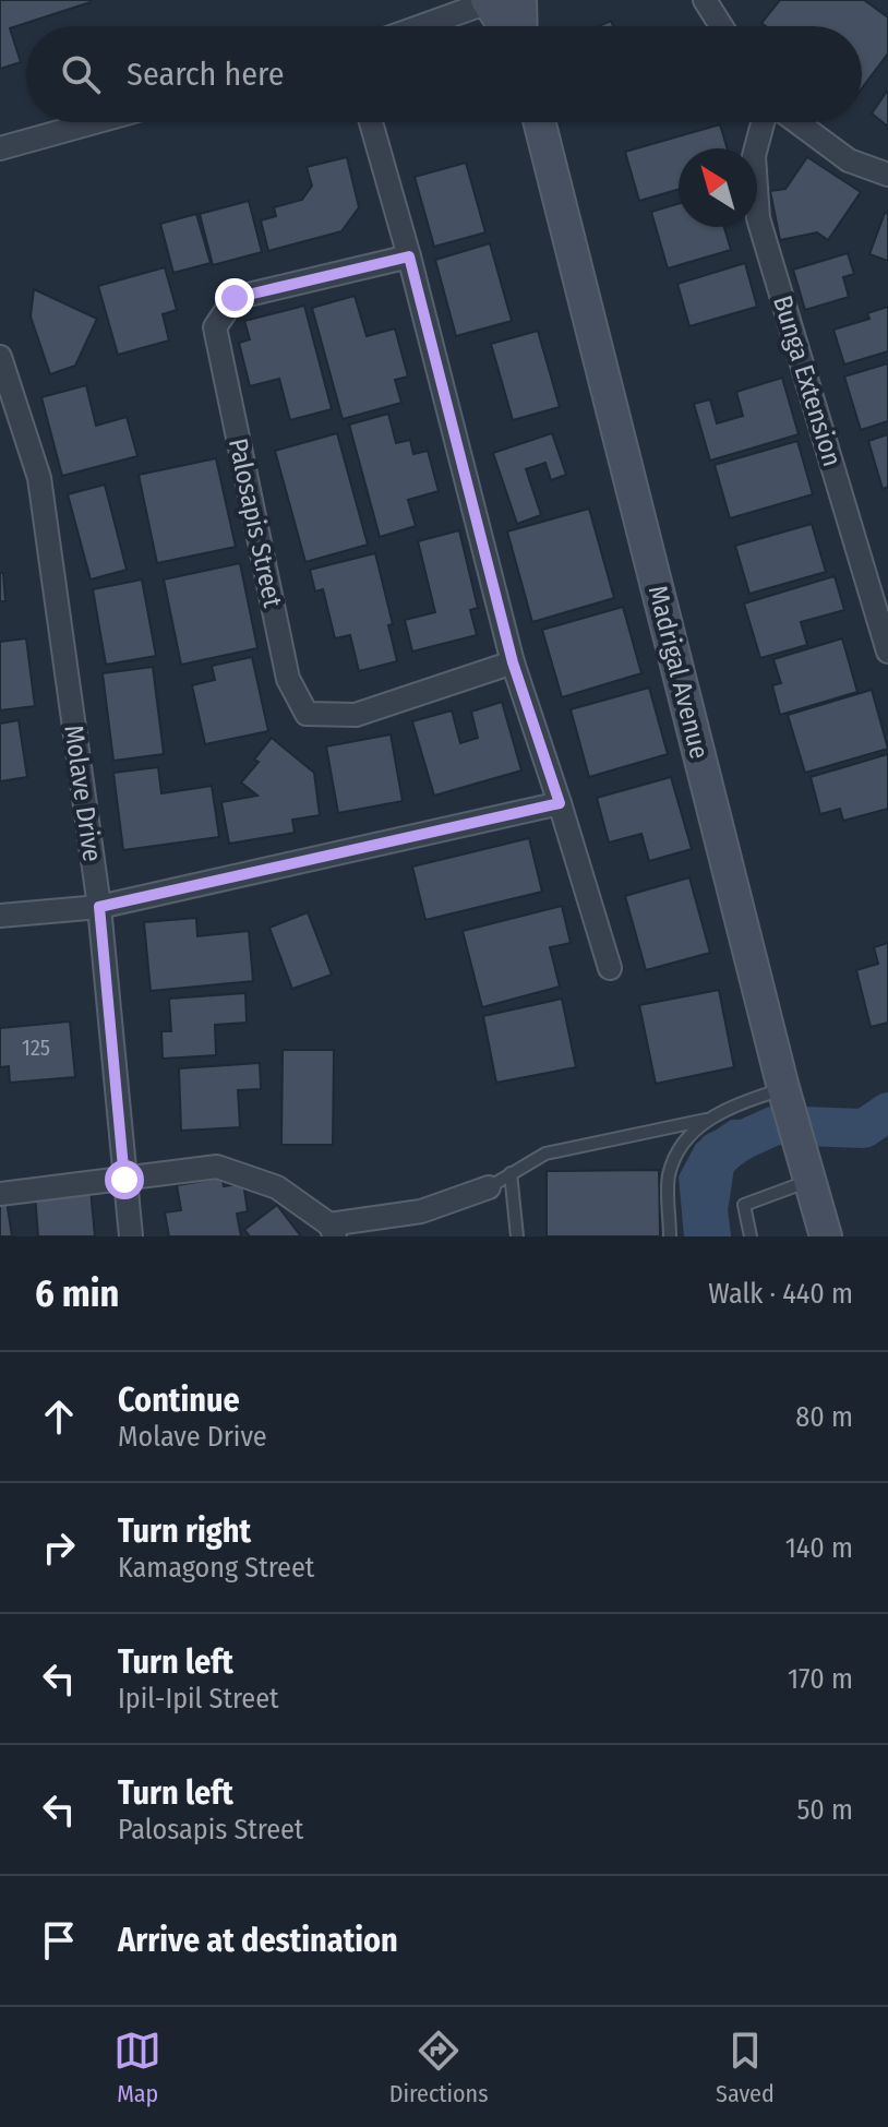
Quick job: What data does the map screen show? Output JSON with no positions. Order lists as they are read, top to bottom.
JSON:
{
  "streets": {
    "street": [
      "Bunga Extension",
      "Palosapis Street",
      "Madrigal Avenue",
      "Molave Drive"
    ]
  },
  "house_numbers": ["125"],
  "north": "top left",
  "page": {
    "search": "Search here",
    "heading": ["6 min", "Walk · 440 m"],
    "list": [
      ["Continue", "Molave Drive", "80 m"],
      ["Turn right", "Kamagong Street", "140 m"],
      ["Turn left", "Ipil-Ipil Street", "170 m"],
      ["Turn left", "Palosapis Street", "50 m"],
      "Arrive at destination"
    ],
    "nav": ["Map", "Directions", "Saved"]
  }
}
